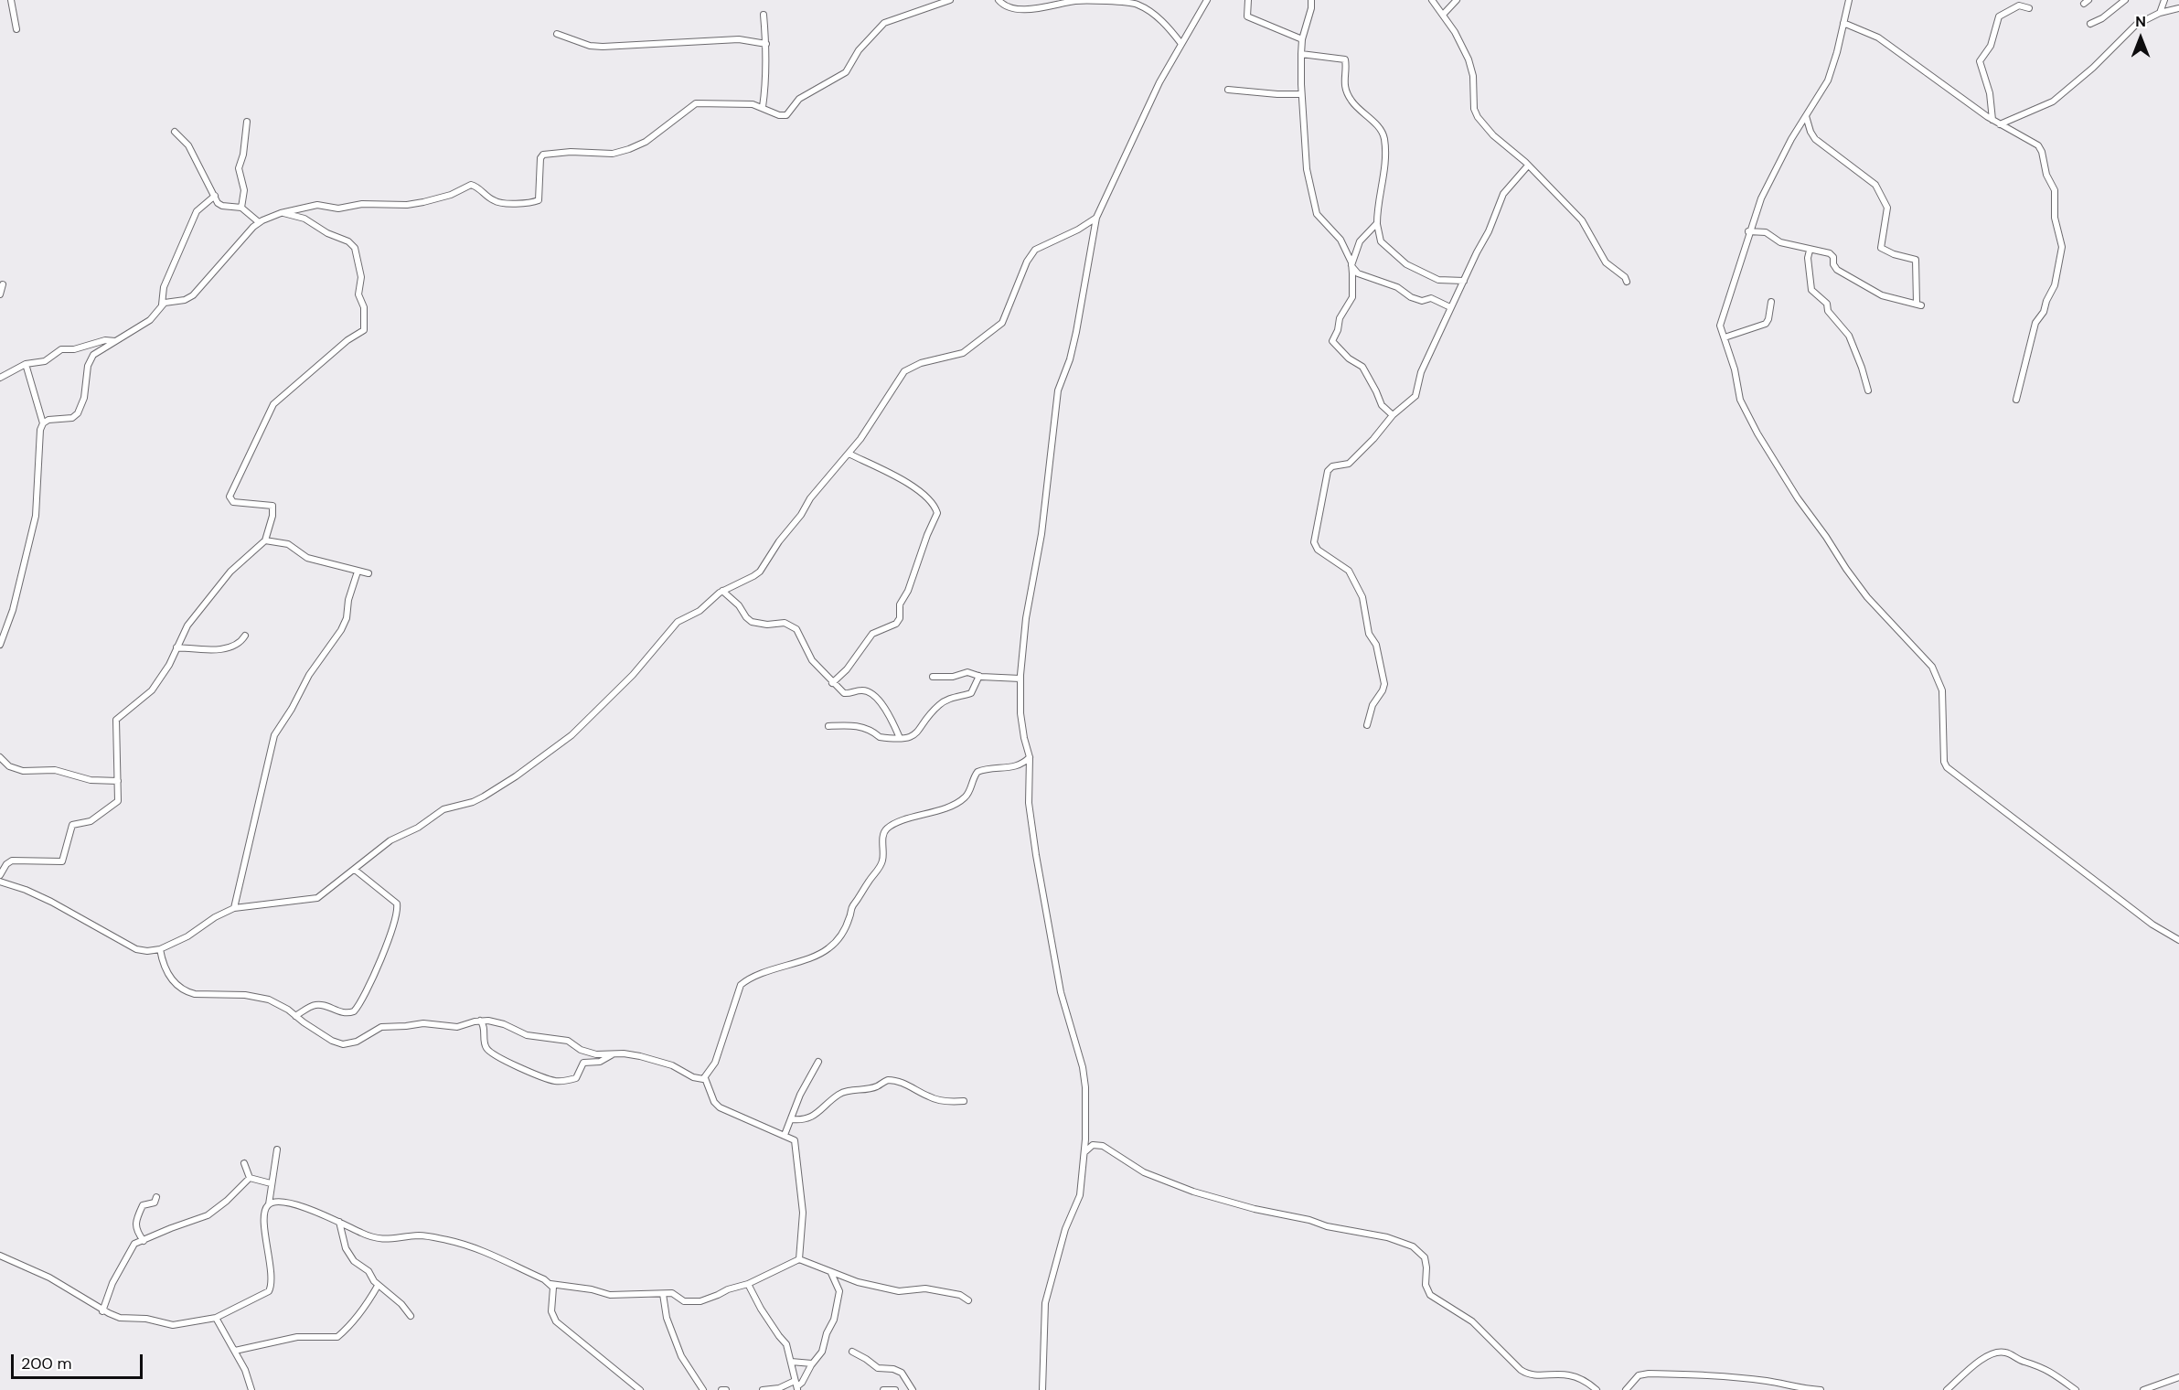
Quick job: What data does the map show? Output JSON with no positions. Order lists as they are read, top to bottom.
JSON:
{
  "scale_bar": "200 m",
  "north": "top"
}
